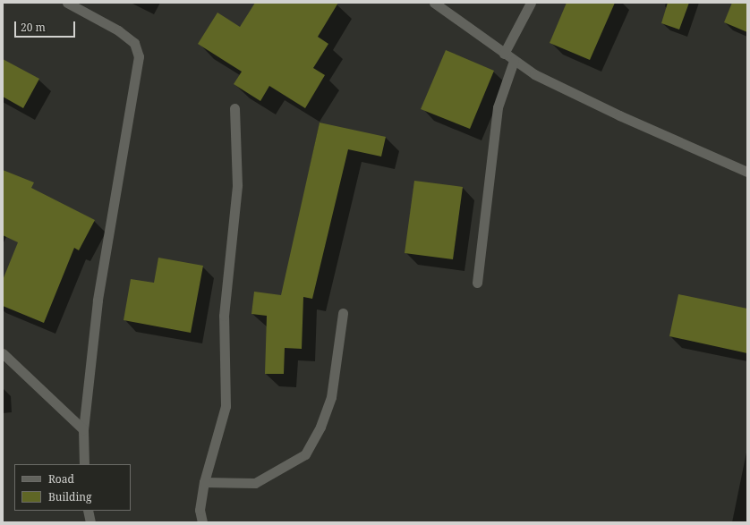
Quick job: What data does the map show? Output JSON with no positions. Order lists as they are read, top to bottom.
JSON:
{
  "legend": ["Road", "Building"],
  "scale_bar": "20 m"
}
